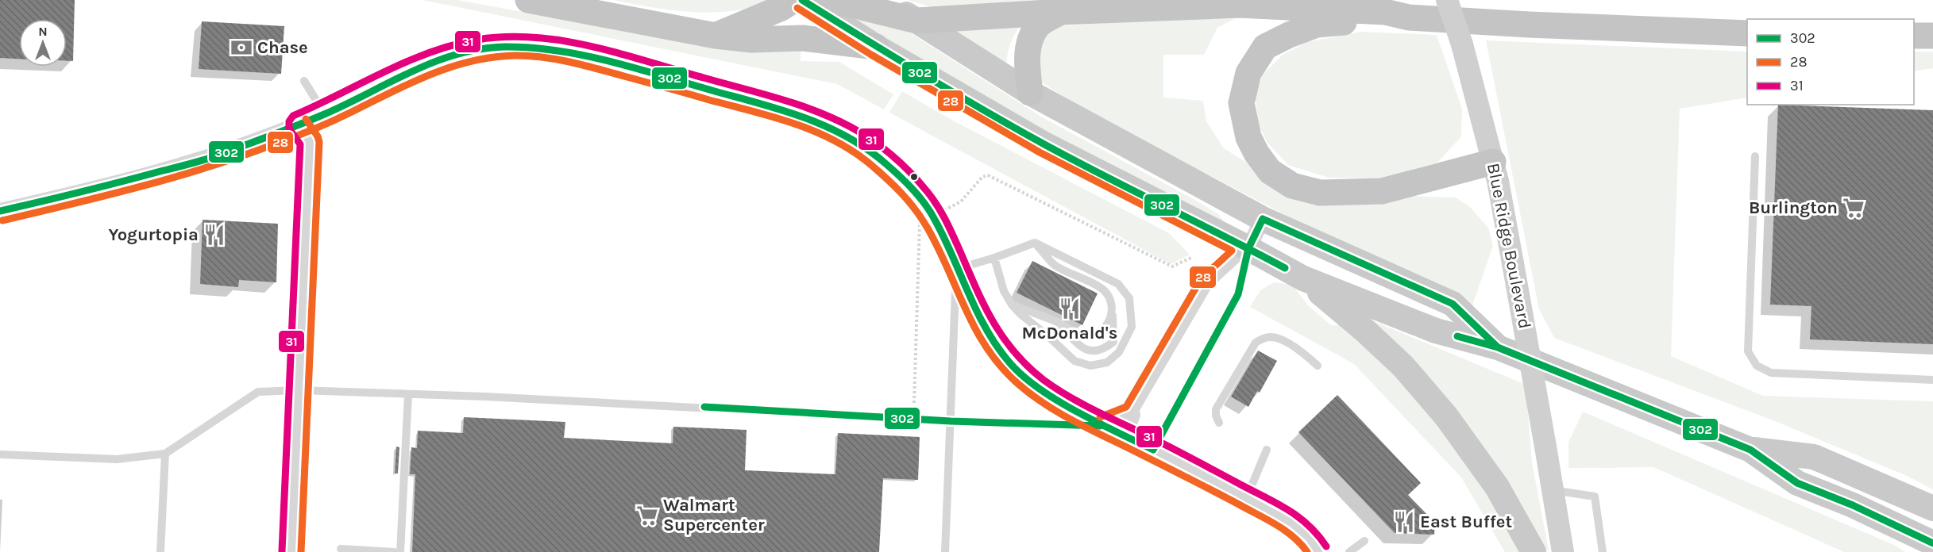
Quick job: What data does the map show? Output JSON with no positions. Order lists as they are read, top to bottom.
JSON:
{
  "streets": {
    "street": ["Blue Ridge Boulevard"]
  },
  "places": {
    "bank": ["Chase"],
    "supermarket": ["Burlington", "Walmart Supercenter"],
    "restaurant": ["Yogurtopia", "McDonald's", "East Buffet"]
  },
  "lines": ["transit line 302", "transit line 28", "transit line 31"],
  "legend": ["302", "28", "31"],
  "north": "top"
}
